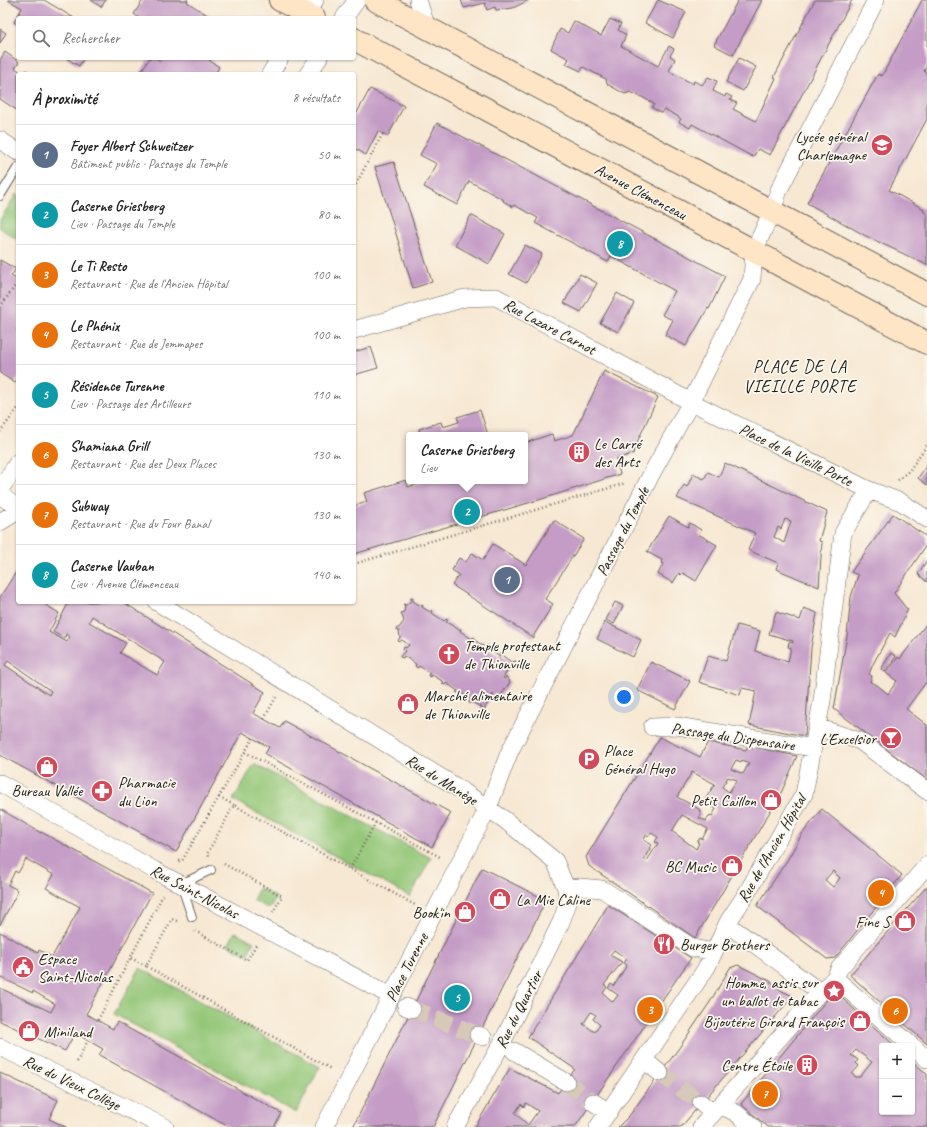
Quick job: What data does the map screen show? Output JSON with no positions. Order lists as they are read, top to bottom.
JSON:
{
  "streets": {
    "street": [
      "Avenue Clémenceau",
      "Rue Lazare Carnot",
      "Place de la Vieille Porte",
      "Passage du Temple",
      "Passage du Dispensaire",
      "Rue du Manège",
      "Rue de l'Ancien Hôpital",
      "Rue Saint-Nicolas",
      "Place Turenne",
      "Rue du Quartier",
      "Rue du Vieux Collège"
    ]
  },
  "crossings": [
    ["Avenue Clémenceau", "Passage du Temple"],
    ["Rue Lazare Carnot", "Place de la Vieille Porte"],
    ["Rue Lazare Carnot", "Passage du Temple"],
    ["Place de la Vieille Porte", "Passage du Temple"],
    ["Place de la Vieille Porte", "Rue de l'Ancien Hôpital"],
    ["Passage du Temple", "Rue du Manège"],
    ["Passage du Temple", "Place Turenne"],
    ["Passage du Dispensaire", "Rue de l'Ancien Hôpital"],
    ["Rue du Manège", "Place Turenne"],
    ["Rue du Manège", "Rue du Quartier"],
    ["Rue Saint-Nicolas", "Place Turenne"]
  ],
  "districts": ["PLACE DE LA VIEILLE PORTE"],
  "places": {
    "school or university": ["Lycée général Charlemagne"],
    "building": ["Le Carré des Arts", "Centre Étoile"],
    "church": ["Temple protestant de Thionville"],
    "shop": [
      "Marché alimentaire de Thionville",
      "Bureau Vallée",
      "Petit Caillon",
      "BC Music",
      "La Mie Câline",
      "Book'in",
      "Fine S",
      "Bijoutérie Girard François",
      "Miniland"
    ],
    "bar": ["L'Excelsior"],
    "parking": ["Place Général Hugo"],
    "pharmacy": ["Pharmacie du Lion"],
    "restaurant": ["Burger Brothers"],
    "public building": ["Espace Saint-Nicolas"],
    "place": ["Homme, assis sur un ballot de tabac"]
  },
  "page": {
    "search": "Rechercher",
    "heading": ["À proximité", "8 résultats"],
    "list": [
      {
        "mark": "1",
        "name": "Foyer Albert Schweitzer",
        "note": "Bâtiment public · Passage du Temple",
        "value": "50 m"
      },
      {
        "mark": "2",
        "name": "Caserne Griesberg",
        "note": "Lieu · Passage du Temple",
        "value": "80 m"
      },
      {
        "mark": "3",
        "name": "Le Ti Resto",
        "note": "Restaurant · Rue de l'Ancien Hôpital",
        "value": "100 m"
      },
      {
        "mark": "4",
        "name": "Le Phénix",
        "note": "Restaurant · Rue de Jemmapes",
        "value": "100 m"
      },
      {
        "mark": "5",
        "name": "Résidence Turenne",
        "note": "Lieu · Passage des Artilleurs",
        "value": "110 m"
      },
      {
        "mark": "6",
        "name": "Shamiana Grill",
        "note": "Restaurant · Rue des Deux Places",
        "value": "130 m"
      },
      {
        "mark": "7",
        "name": "Subway",
        "note": "Restaurant · Rue du Four Banal",
        "value": "130 m"
      },
      {
        "mark": "8",
        "name": "Caserne Vauban",
        "note": "Lieu · Avenue Clémenceau",
        "value": "140 m"
      }
    ],
    "pins": [
      "8",
      "2",
      "1",
      "4",
      "5",
      "3",
      "6",
      "7"
    ],
    "popup": ["Caserne Griesberg", "Lieu"],
    "map_buttons": ["+", "−"]
  }
}
